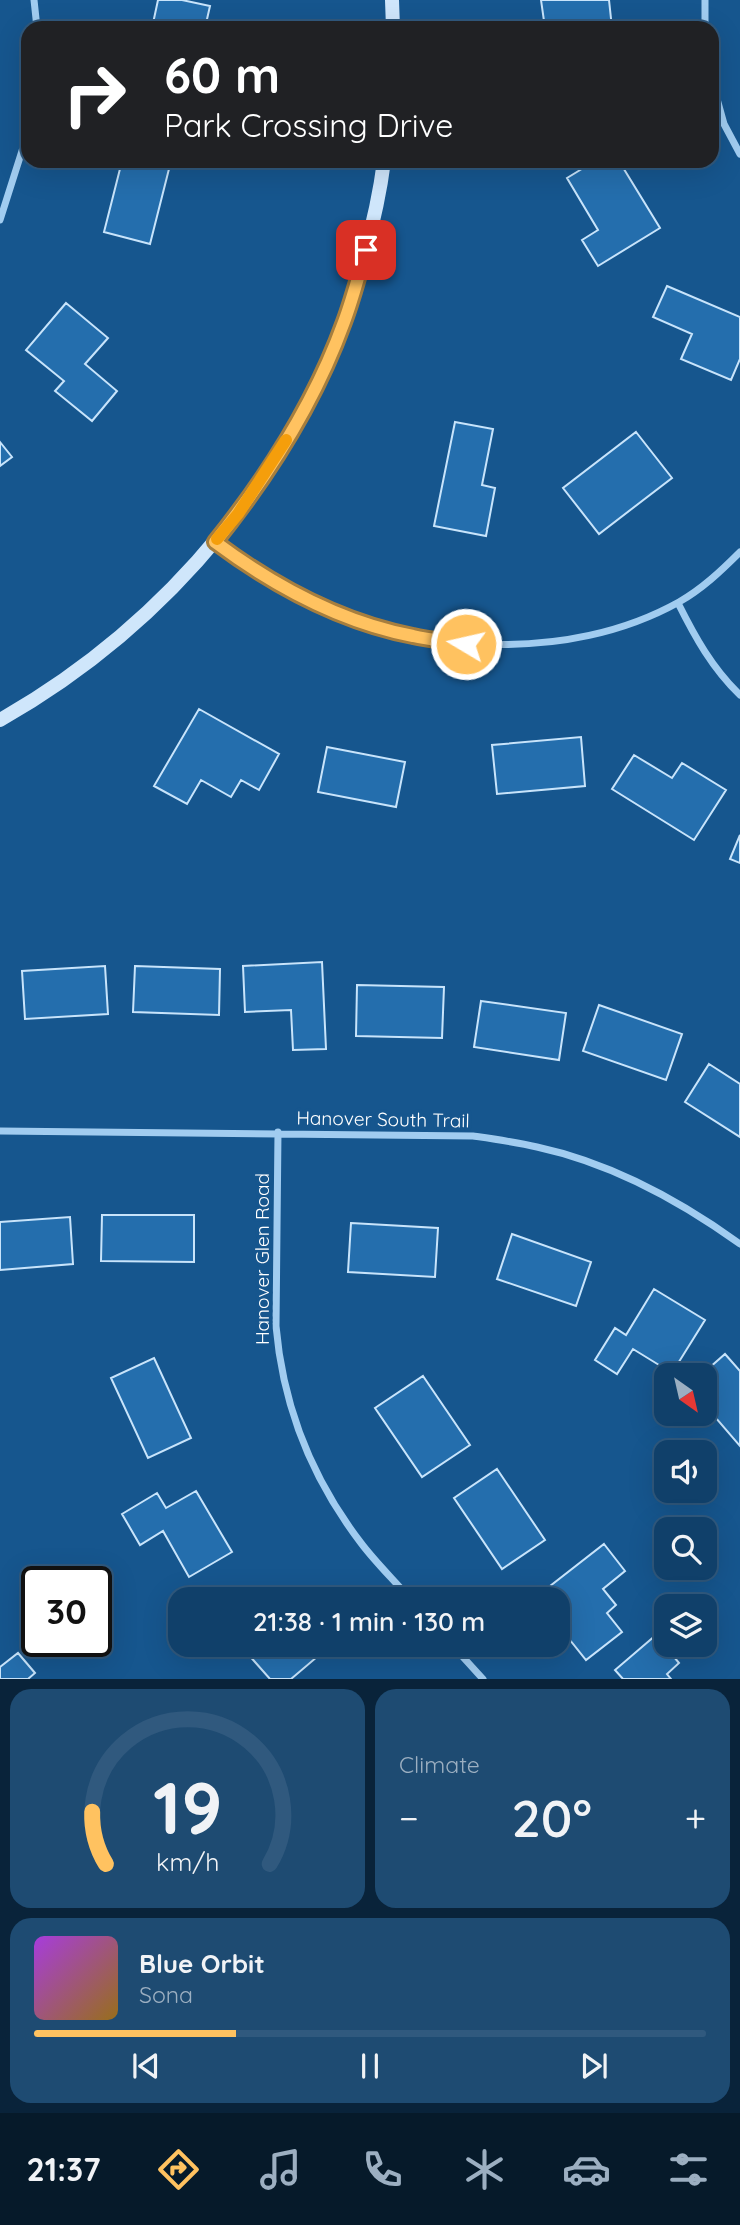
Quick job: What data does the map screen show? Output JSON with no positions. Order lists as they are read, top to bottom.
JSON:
{
  "streets": {
    "street": ["Hanover South Trail", "Hanover Glen Road"]
  },
  "crossings": [
    ["Hanover South Trail", "Hanover Glen Road"]
  ],
  "north": "bottom right",
  "page": {
    "turn": ["60 m", "Park Crossing Drive"],
    "limit": "30",
    "trip": "21:38 · 1 min · 130 m",
    "tile": "Climate",
    "heat": ["−", "20°", "+"],
    "song": ["Blue Orbit", "Sona"],
    "tabs": "21:37",
    "gauge": ["19", "km/h"]
  }
}
